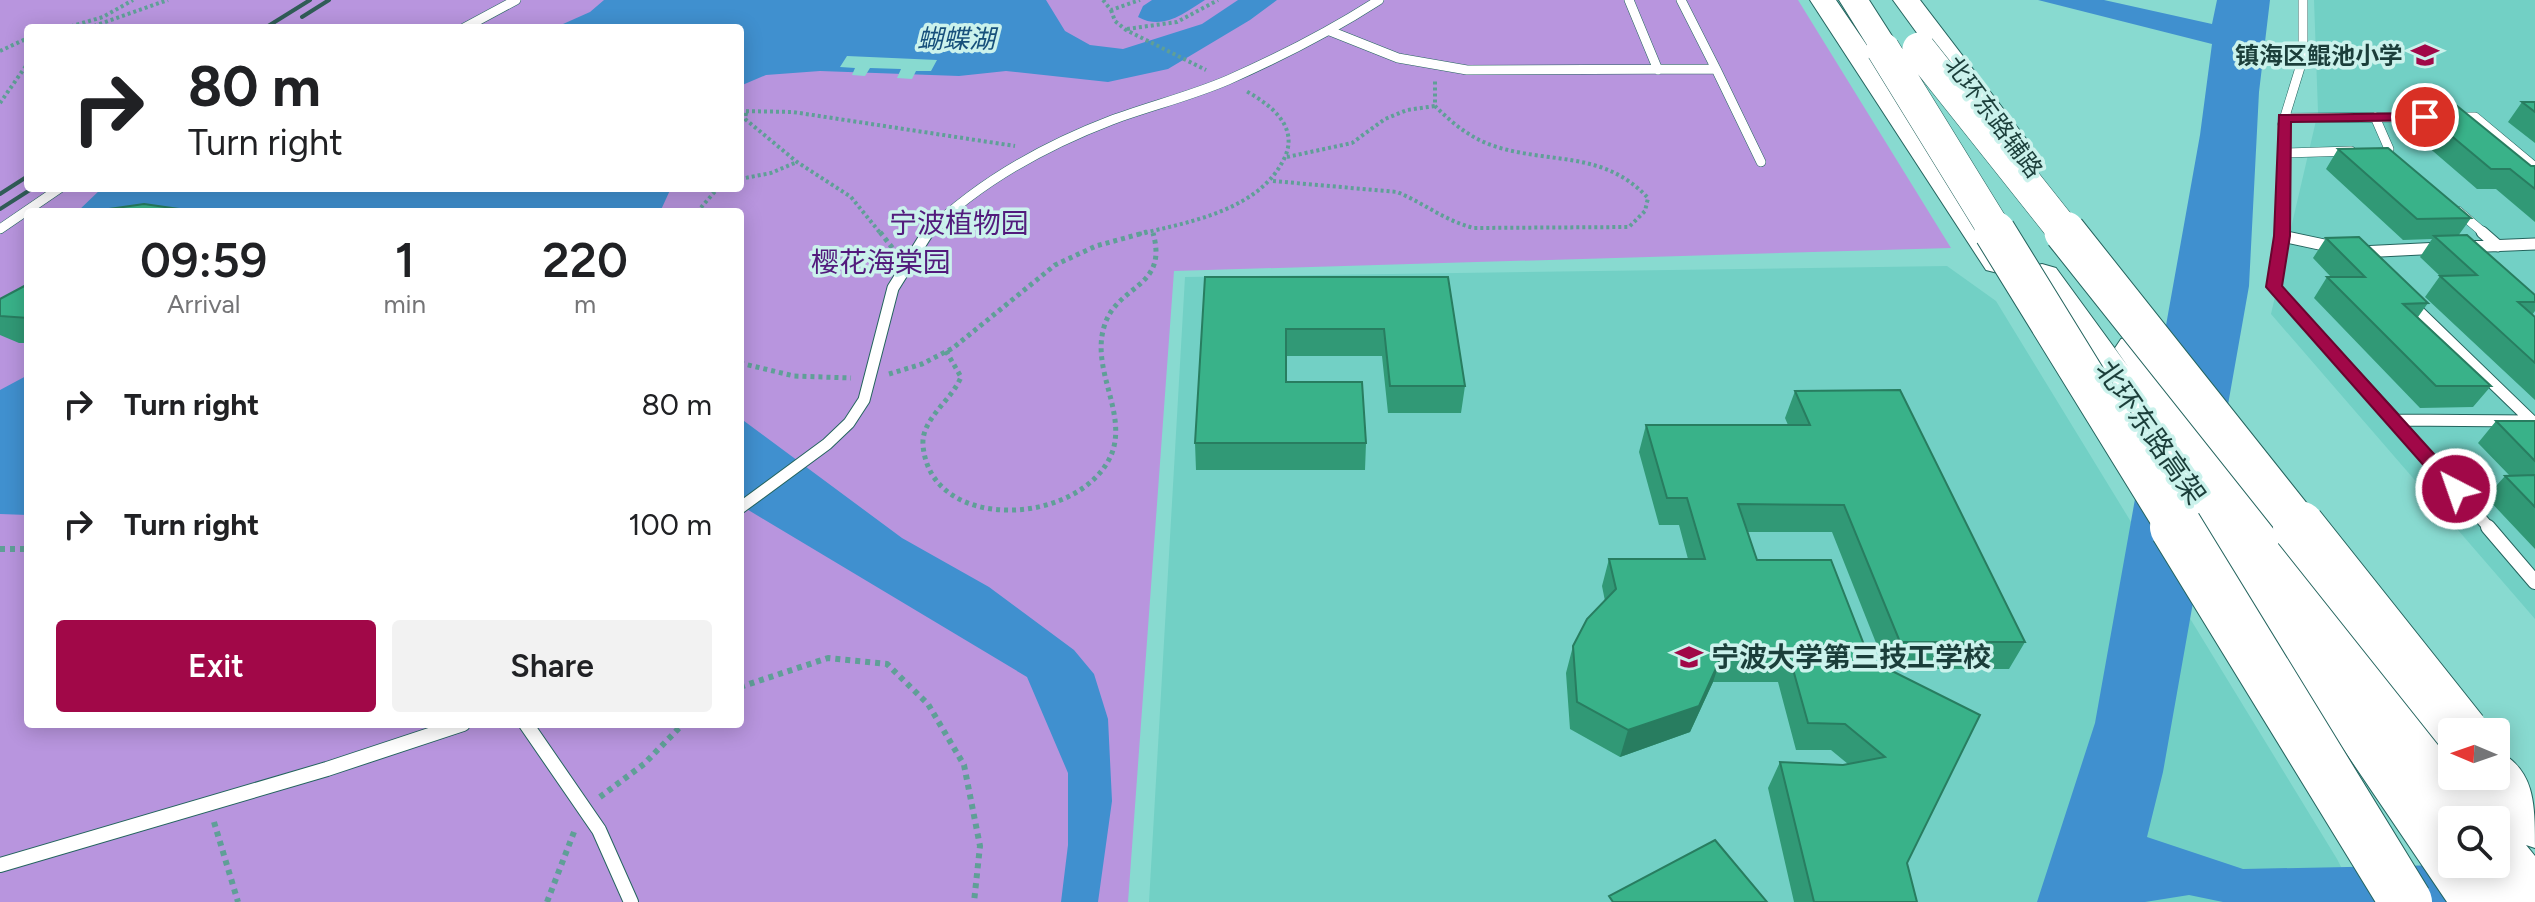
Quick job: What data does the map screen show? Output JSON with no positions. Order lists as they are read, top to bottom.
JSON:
{
  "streets": {
    "highway": ["北环东路高架"],
    "main road": ["北环东路辅路"]
  },
  "water": ["蝴蝶湖"],
  "parks": ["宁波植物园", "樱花海棠园"],
  "places": {
    "school or university": ["镇海区鲲池小学", "宁波大学第三技工学校"]
  },
  "north": "left",
  "page": {
    "turn": ["80 m", "Turn right"],
    "eta": [
      "09:59",
      "Arrival",
      "1",
      "min",
      "220",
      "m"
    ],
    "list": [
      {
        "name": "Turn right",
        "value": "80 m"
      },
      {
        "name": "Turn right",
        "value": "100 m"
      }
    ],
    "buttons": ["Exit", "Share"]
  }
}
